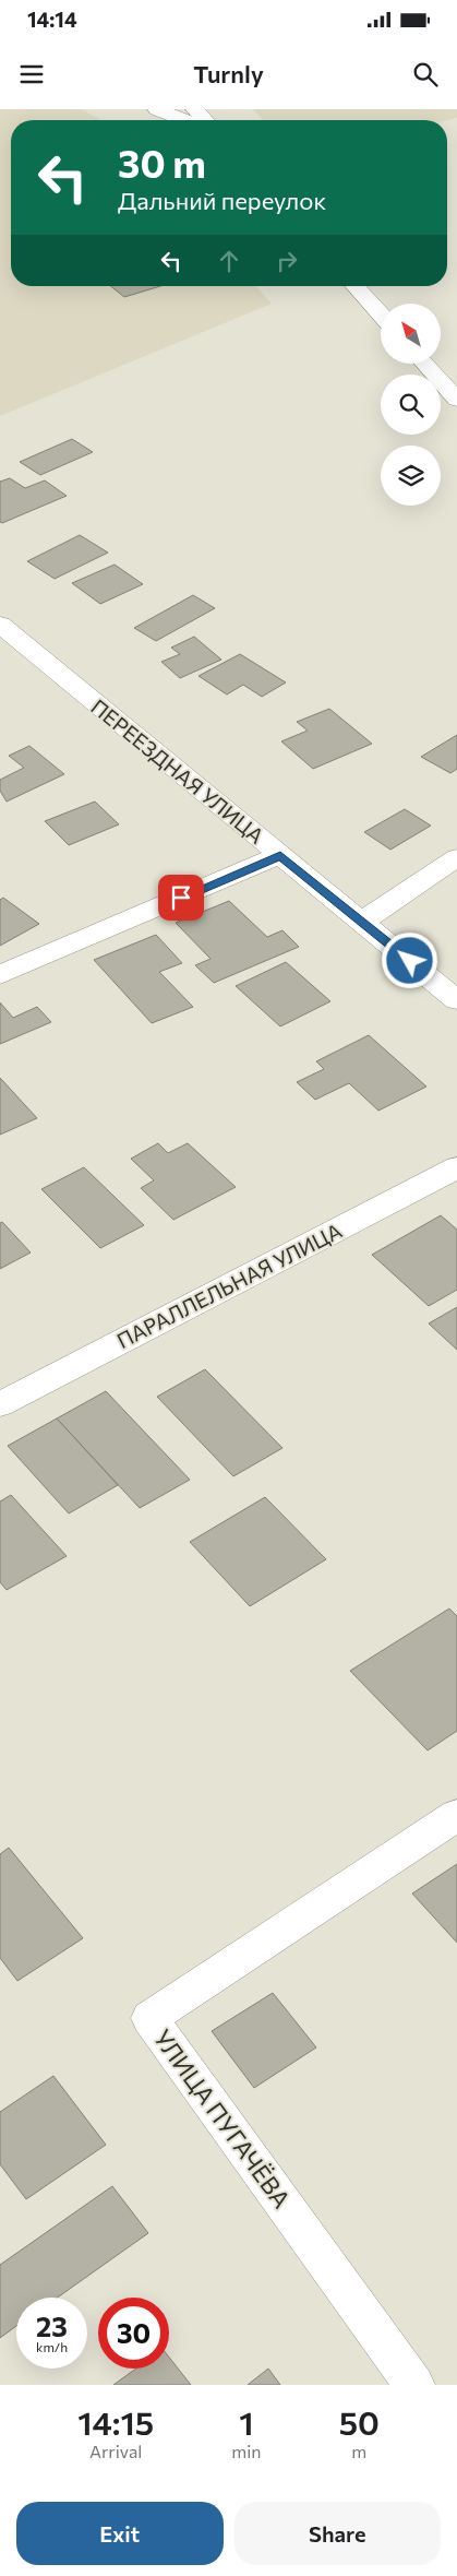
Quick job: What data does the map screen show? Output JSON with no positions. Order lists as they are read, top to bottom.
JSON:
{
  "streets": {
    "street": ["ПЕРЕЕЗДНАЯ УЛИЦА", "ПАРАЛЛЕЛЬНАЯ УЛИЦА", "УЛИЦА ПУГАЧЁВА"]
  },
  "north": "top left",
  "page": {
    "status": "14:14",
    "header": "Turnly",
    "turn": ["30 m", "Дальний переулок"],
    "speed": "23 km/h",
    "limit": "30",
    "eta": [
      "14:15",
      "Arrival",
      "1",
      "min",
      "50",
      "m"
    ],
    "buttons": ["Exit", "Share"]
  }
}
